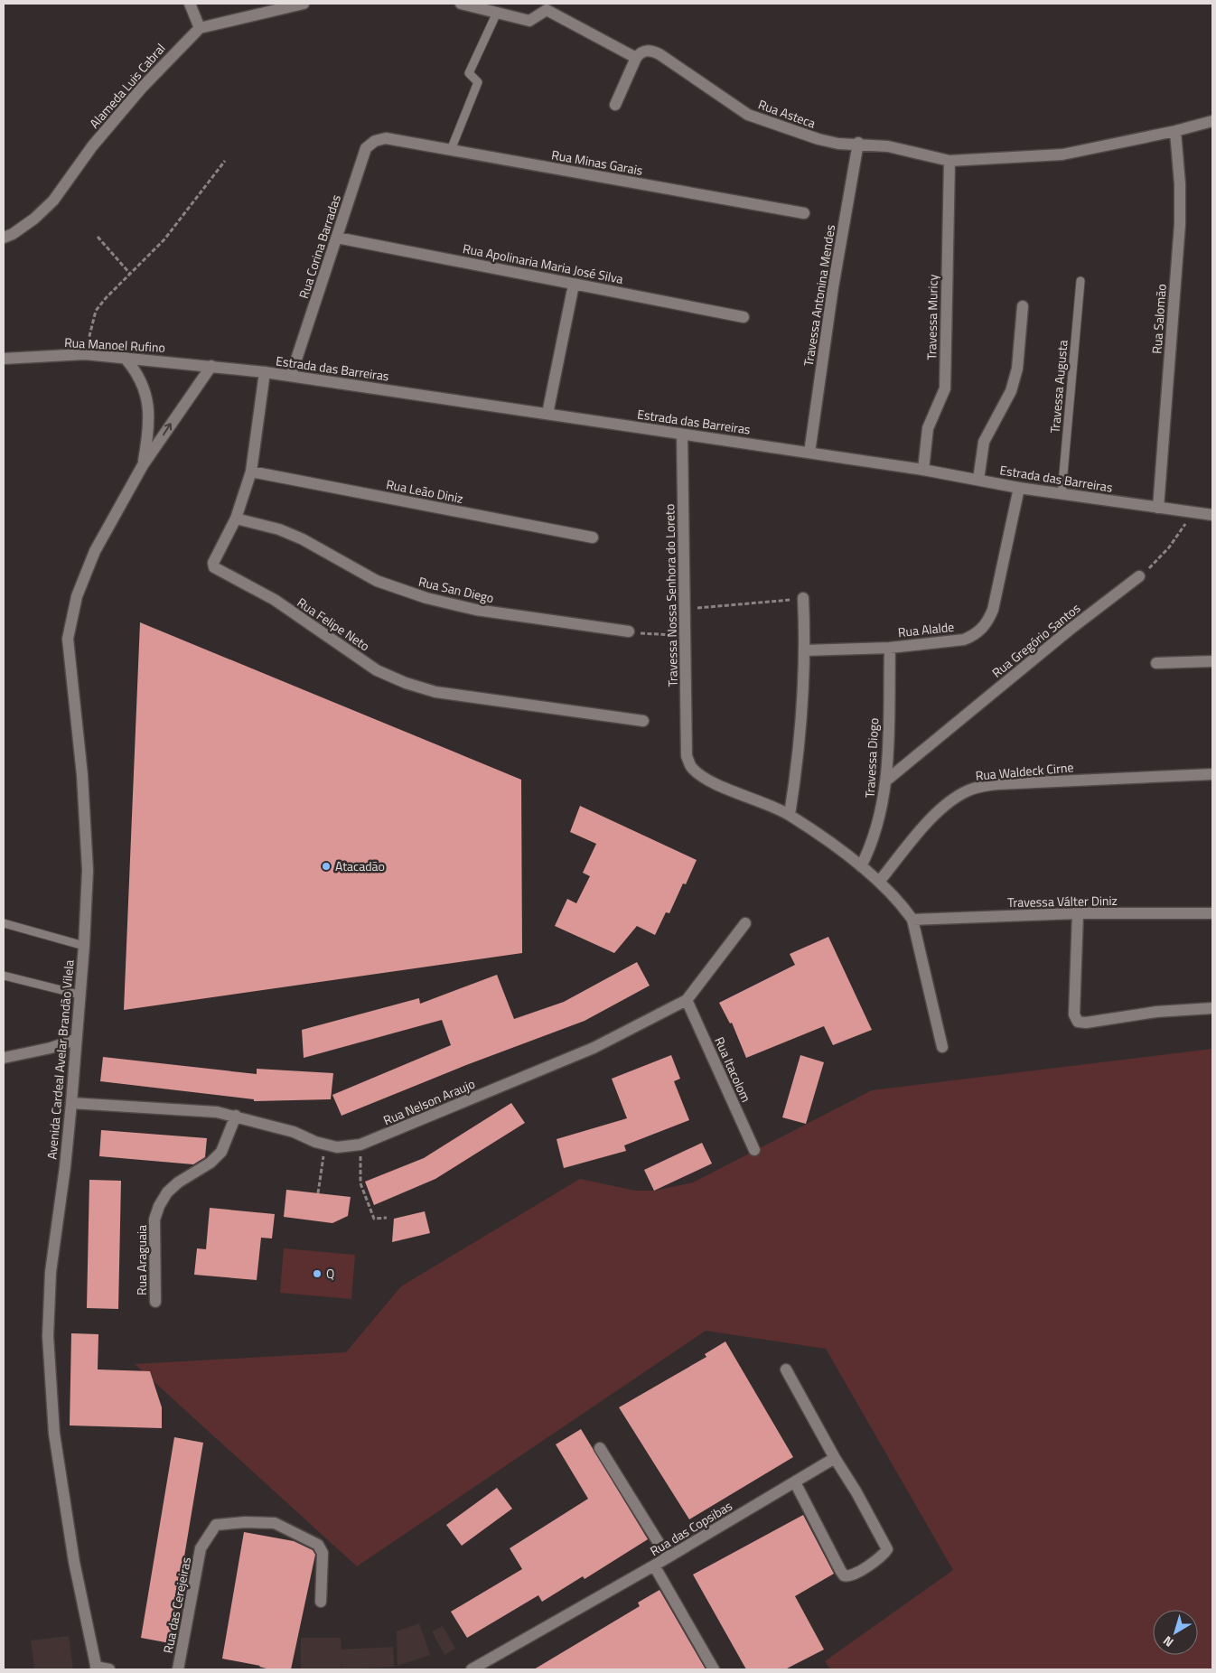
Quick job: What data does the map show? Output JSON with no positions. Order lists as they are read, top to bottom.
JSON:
{
  "streets": {
    "street": [
      "Alameda Luis Cabral",
      "Rua Asteca",
      "Rua Minas Garais",
      "Rua Corina Barradas",
      "Rua Apolinaria Maria José Silva",
      "Travessa Antonina Mendes",
      "Travessa Muricy",
      "Rua Salomão",
      "Rua Manoel Rufino",
      "Estrada das Barreiras",
      "Rua Leão Diniz",
      "Rua San Diego",
      "Travessa Nossa Senhora do Loreto",
      "Rua Felipe Neto",
      "Rua Alalde",
      "Rua Gregório Santos",
      "Travessa Diogo",
      "Rua Waldeck Cirne",
      "Travessa Válter Diniz",
      "Avenida Cardeal Avelar Brandão Vilela",
      "Rua Itacolom",
      "Rua Nelson Araujo",
      "Rua Araguaia",
      "Rua das Copsibas",
      "Rua das Cerejeiras"
    ],
    "lane": ["Travessa Augusta"]
  },
  "crossings": [
    ["Rua Asteca", "Travessa Antonina Mendes"],
    ["Rua Asteca", "Travessa Muricy"],
    ["Rua Asteca", "Rua Salomão"],
    ["Rua Minas Garais", "Rua Corina Barradas"],
    ["Rua Corina Barradas", "Rua Apolinaria Maria José Silva"],
    ["Rua Corina Barradas", "Estrada das Barreiras"],
    ["Travessa Antonina Mendes", "Estrada das Barreiras"],
    ["Travessa Muricy", "Estrada das Barreiras"],
    ["Rua Salomão", "Estrada das Barreiras"],
    ["Rua Manoel Rufino", "Estrada das Barreiras"],
    ["Rua Manoel Rufino", "Avenida Cardeal Avelar Brandão Vilela"],
    ["Estrada das Barreiras", "Travessa Augusta"],
    ["Estrada das Barreiras", "Travessa Nossa Senhora do Loreto"],
    ["Estrada das Barreiras", "Rua Felipe Neto"],
    ["Estrada das Barreiras", "Rua Alalde"],
    ["Estrada das Barreiras", "Avenida Cardeal Avelar Brandão Vilela"],
    ["Rua Leão Diniz", "Rua Felipe Neto"],
    ["Rua San Diego", "Rua Felipe Neto"],
    ["Rua Alalde", "Travessa Diogo"],
    ["Rua Gregório Santos", "Travessa Diogo"],
    ["Avenida Cardeal Avelar Brandão Vilela", "Rua Nelson Araujo"],
    ["Rua Itacolom", "Rua Nelson Araujo"],
    ["Rua Nelson Araujo", "Rua Araguaia"]
  ],
  "places": ["Atacadão", "Q"],
  "north": "bottom left"
}
